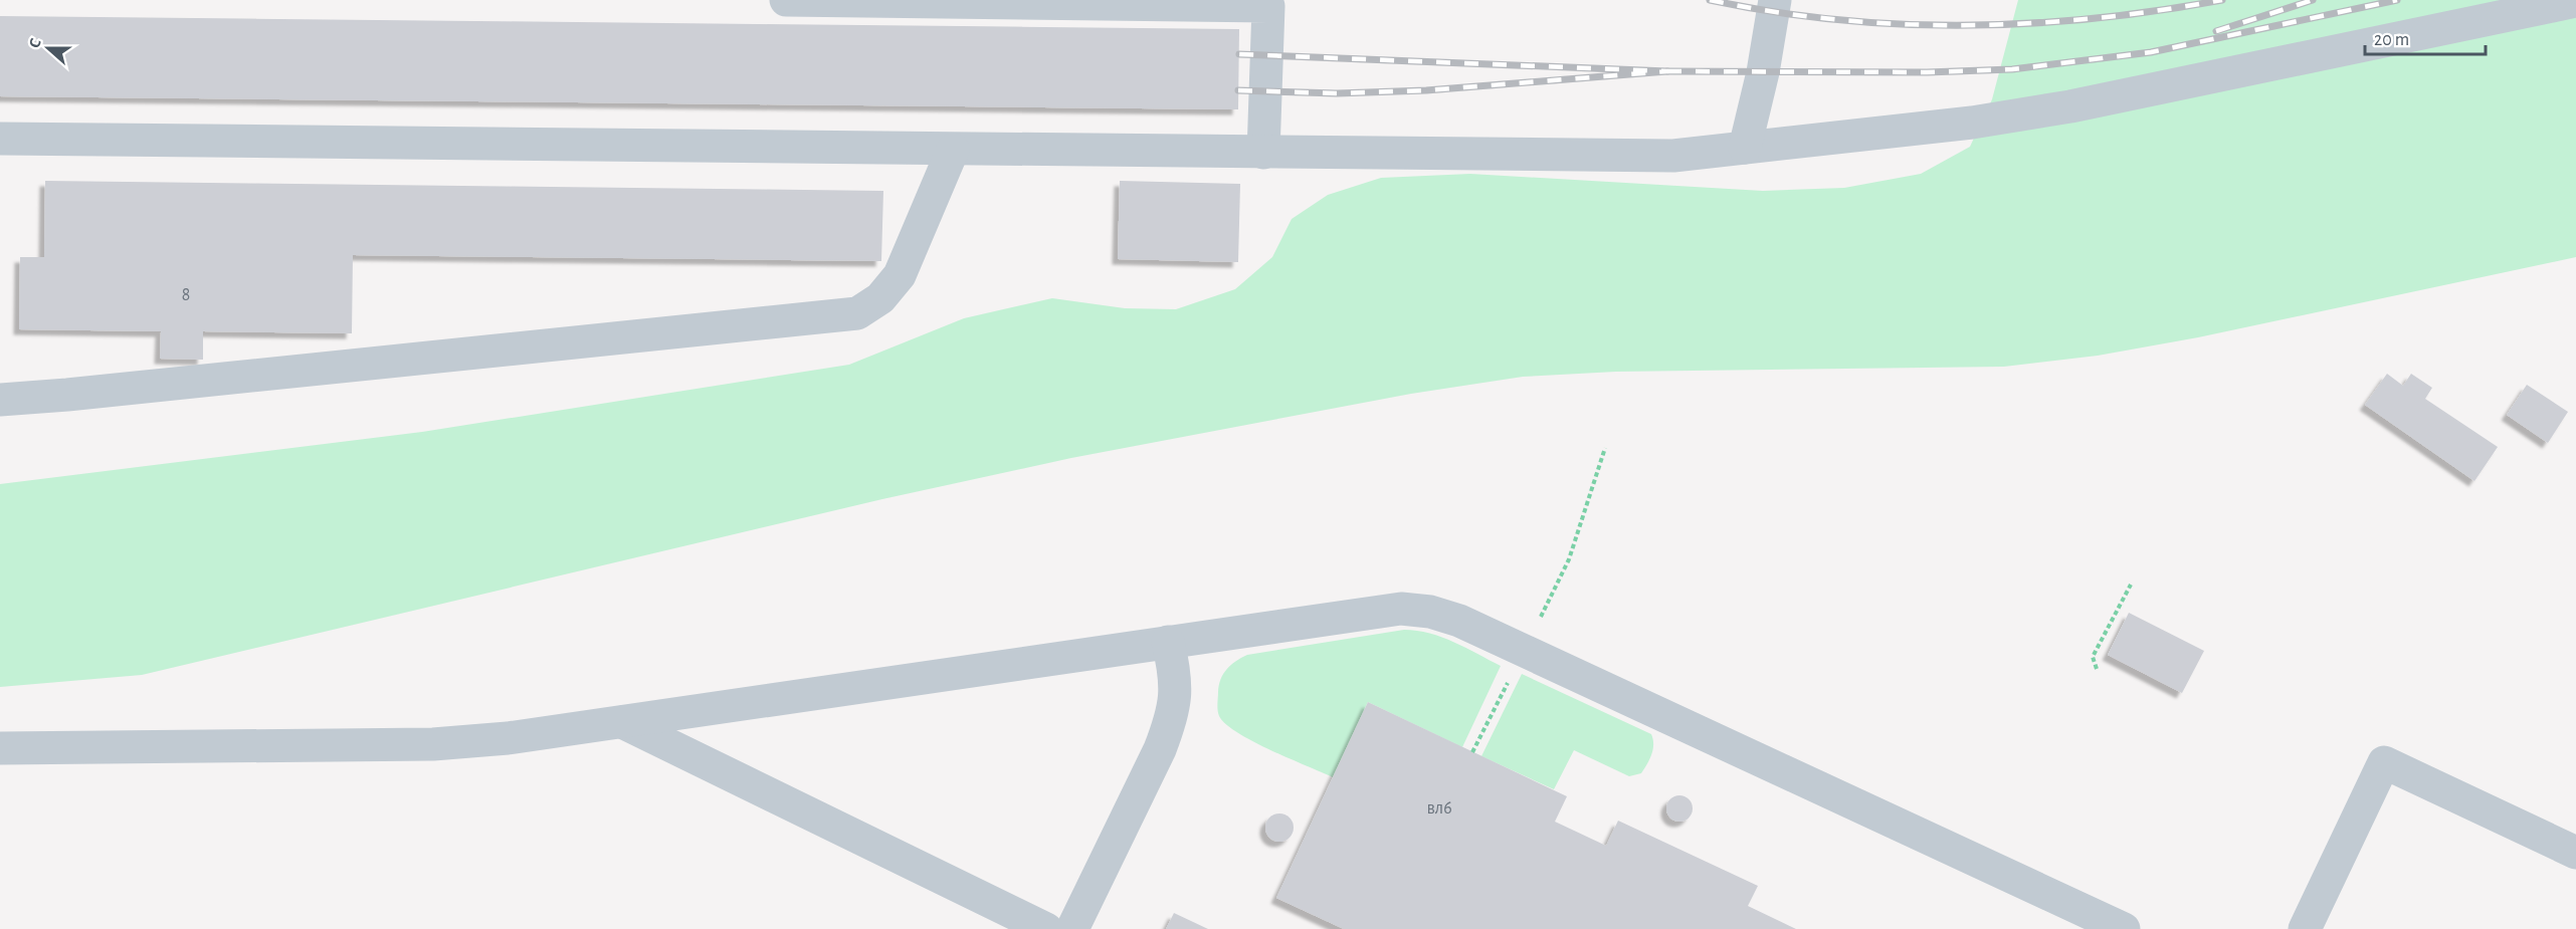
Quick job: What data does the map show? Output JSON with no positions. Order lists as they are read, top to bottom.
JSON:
{
  "house_numbers": ["8", "вл6"],
  "scale_bar": "20 m",
  "north": "left"
}
